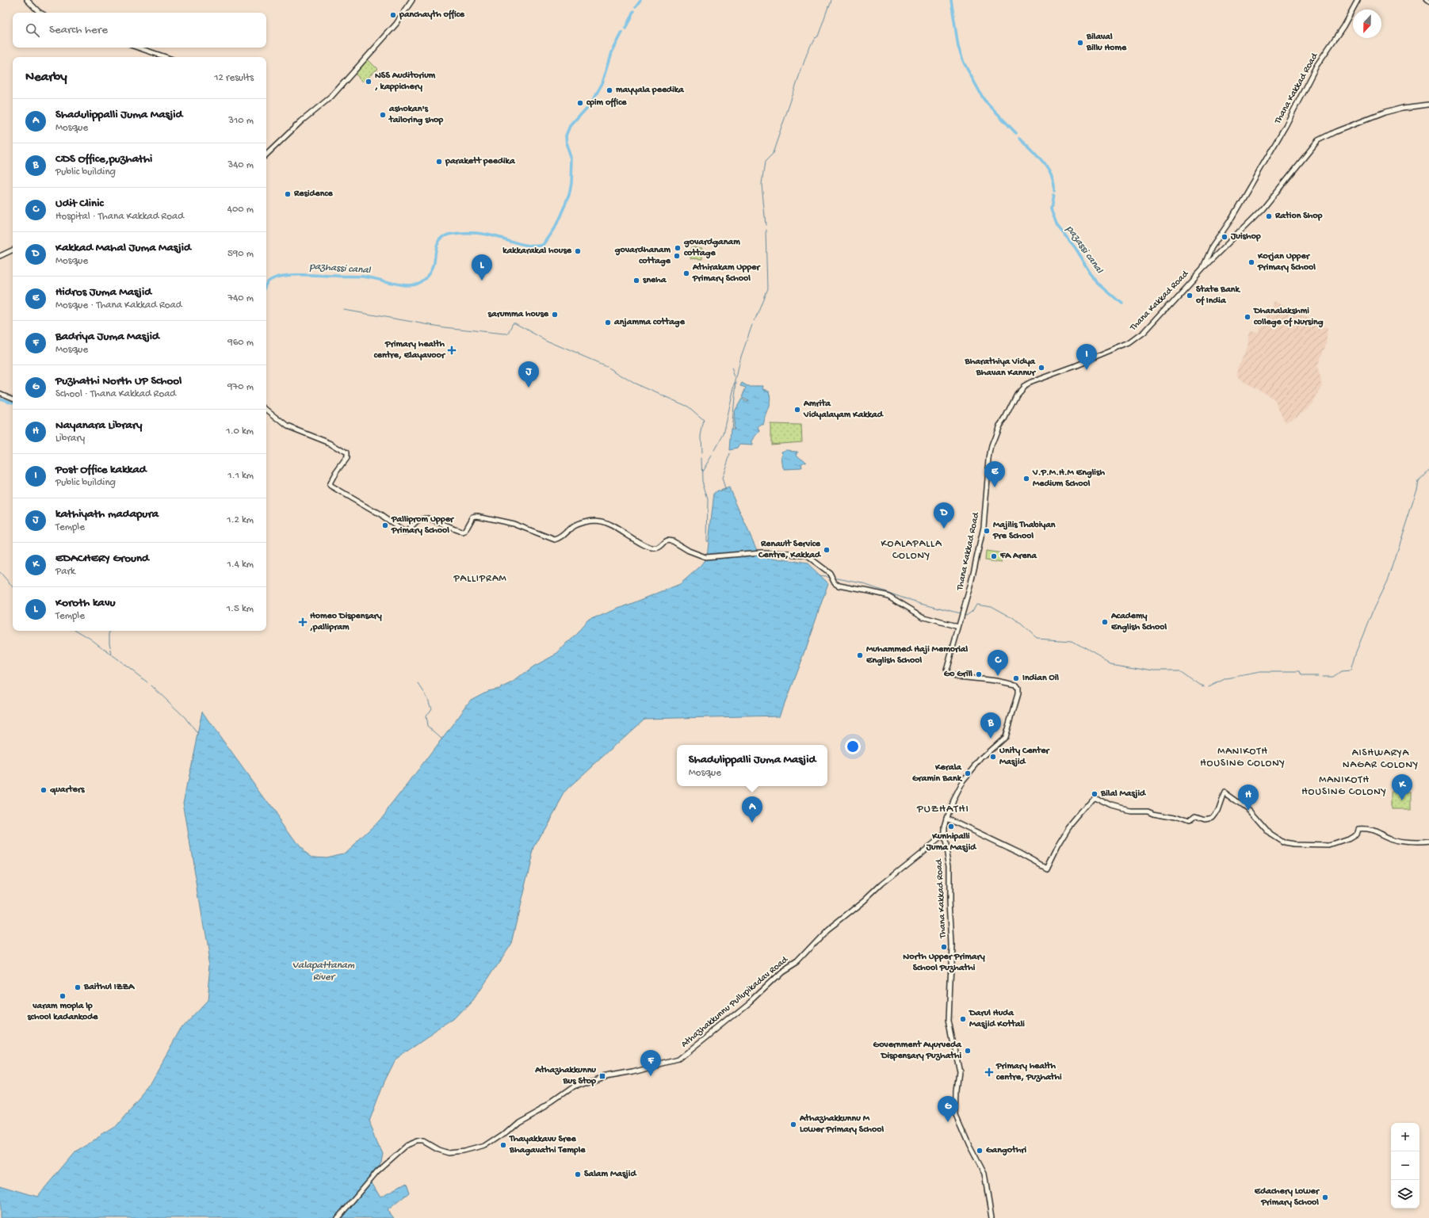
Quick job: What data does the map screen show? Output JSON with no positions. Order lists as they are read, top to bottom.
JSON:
{
  "streets": {
    "main road": ["Thana Kakkad Road", "Athazhakkunnu Pullupikadav Road"]
  },
  "crossings": [
    ["Thana Kakkad Road", "Athazhakkunnu Pullupikadav Road"]
  ],
  "districts": [
    "KOALAPALLA COLONY",
    "PALLIPRAM",
    "MANIKOTH HOUSING COLONY",
    "AISHWARYA NAGAR COLONY",
    "MANIKOTH HOUSING COLONY",
    "PUZHATHI"
  ],
  "water": ["pazassi canal", "pazhassi canal", "Valapattanam River"],
  "places": {
    "other": [
      "panchayth office",
      "Bilaval Billu Home",
      "NSS Auditorium , kappichery",
      "mayyala peedika",
      "cpim office",
      "ashokan's tailoring shop",
      "parakett peedika",
      "Residence",
      "Ration Shop",
      "Juishop",
      "govardganam cottage",
      "kakkarakal house",
      "govardhanam cottage",
      "Korjan Upper Primary School",
      "Athirakam Upper Primary School",
      "sneha",
      "State Bank of India",
      "sarumma house",
      "Dhanalakshmi college of Nursing",
      "anjamma cottage",
      "Bharathiya Vidya Bhavan Kannur",
      "Amrita Vidyalayam Kakkad",
      "V.P.M.H.M English Medium School",
      "Palliprom Upper Primary School",
      "Majilis Thabiyan Pre School",
      "Renault Service Centre, Kakkad",
      "FA Arena",
      "Academy English School",
      "Muhammed Haji Memorial English School",
      "Go Grill",
      "Indian Oil",
      "Unity Center Masjid",
      "Kerala Gramin Bank",
      "quarters",
      "Bilal Masjid",
      "Kunhipalli Juma Masjid",
      "North Upper Primary School Puzhathi",
      "Baithul IZZA",
      "varam mopla lp school kadankode",
      "Darul Huda Masjid Kottali",
      "Government Ayurveda Dispensary Puzhathi",
      "Athazhakkunnu M Lower Primary School",
      "Thayakkavu Sree Bhagavathi Temple",
      "Gangothri",
      "Salam Masjid",
      "Edachery Lower Primary School"
    ],
    "health": ["Primary health centre, Elayavoor", "Homeo Dispensary ,pallipram", "Primary health centre, Puzhathi"],
    "transit": ["Athazhakkunnu Bus Stop"]
  },
  "north": "bottom",
  "page": {
    "search": "Search here",
    "heading": ["Nearby", "12 results"],
    "list": [
      {
        "mark": "A",
        "name": "Shadulippalli Juma Masjid",
        "note": "Mosque",
        "value": "310 m"
      },
      {
        "mark": "B",
        "name": "CDS Office,puzhathi",
        "note": "Public building",
        "value": "340 m"
      },
      {
        "mark": "C",
        "name": "Udit Clinic",
        "note": "Hospital · Thana Kakkad Road",
        "value": "400 m"
      },
      {
        "mark": "D",
        "name": "Kakkad Mahal Juma Masjid",
        "note": "Mosque",
        "value": "590 m"
      },
      {
        "mark": "E",
        "name": "Hidros Juma Masjid",
        "note": "Mosque · Thana Kakkad Road",
        "value": "740 m"
      },
      {
        "mark": "F",
        "name": "Badriya Juma Masjid",
        "note": "Mosque",
        "value": "960 m"
      },
      {
        "mark": "G",
        "name": "Puzhathi North UP School",
        "note": "School · Thana Kakkad Road",
        "value": "970 m"
      },
      {
        "mark": "H",
        "name": "Nayanara Library",
        "note": "Library",
        "value": "1.0 km"
      },
      {
        "mark": "I",
        "name": "Post Office kakkad",
        "note": "Public building",
        "value": "1.1 km"
      },
      {
        "mark": "J",
        "name": "kathiyath madapura",
        "note": "Temple",
        "value": "1.2 km"
      },
      {
        "mark": "K",
        "name": "EDACHERY Ground",
        "note": "Park",
        "value": "1.4 km"
      },
      {
        "mark": "L",
        "name": "Koroth kavu",
        "note": "Temple",
        "value": "1.5 km"
      }
    ],
    "pins": [
      "L",
      "I",
      "J",
      "E",
      "D",
      "C",
      "B",
      "K",
      "H",
      "A",
      "F",
      "G"
    ],
    "popup": ["Shadulippalli Juma Masjid", "Mosque"],
    "map_buttons": ["+", "−"]
  }
}
